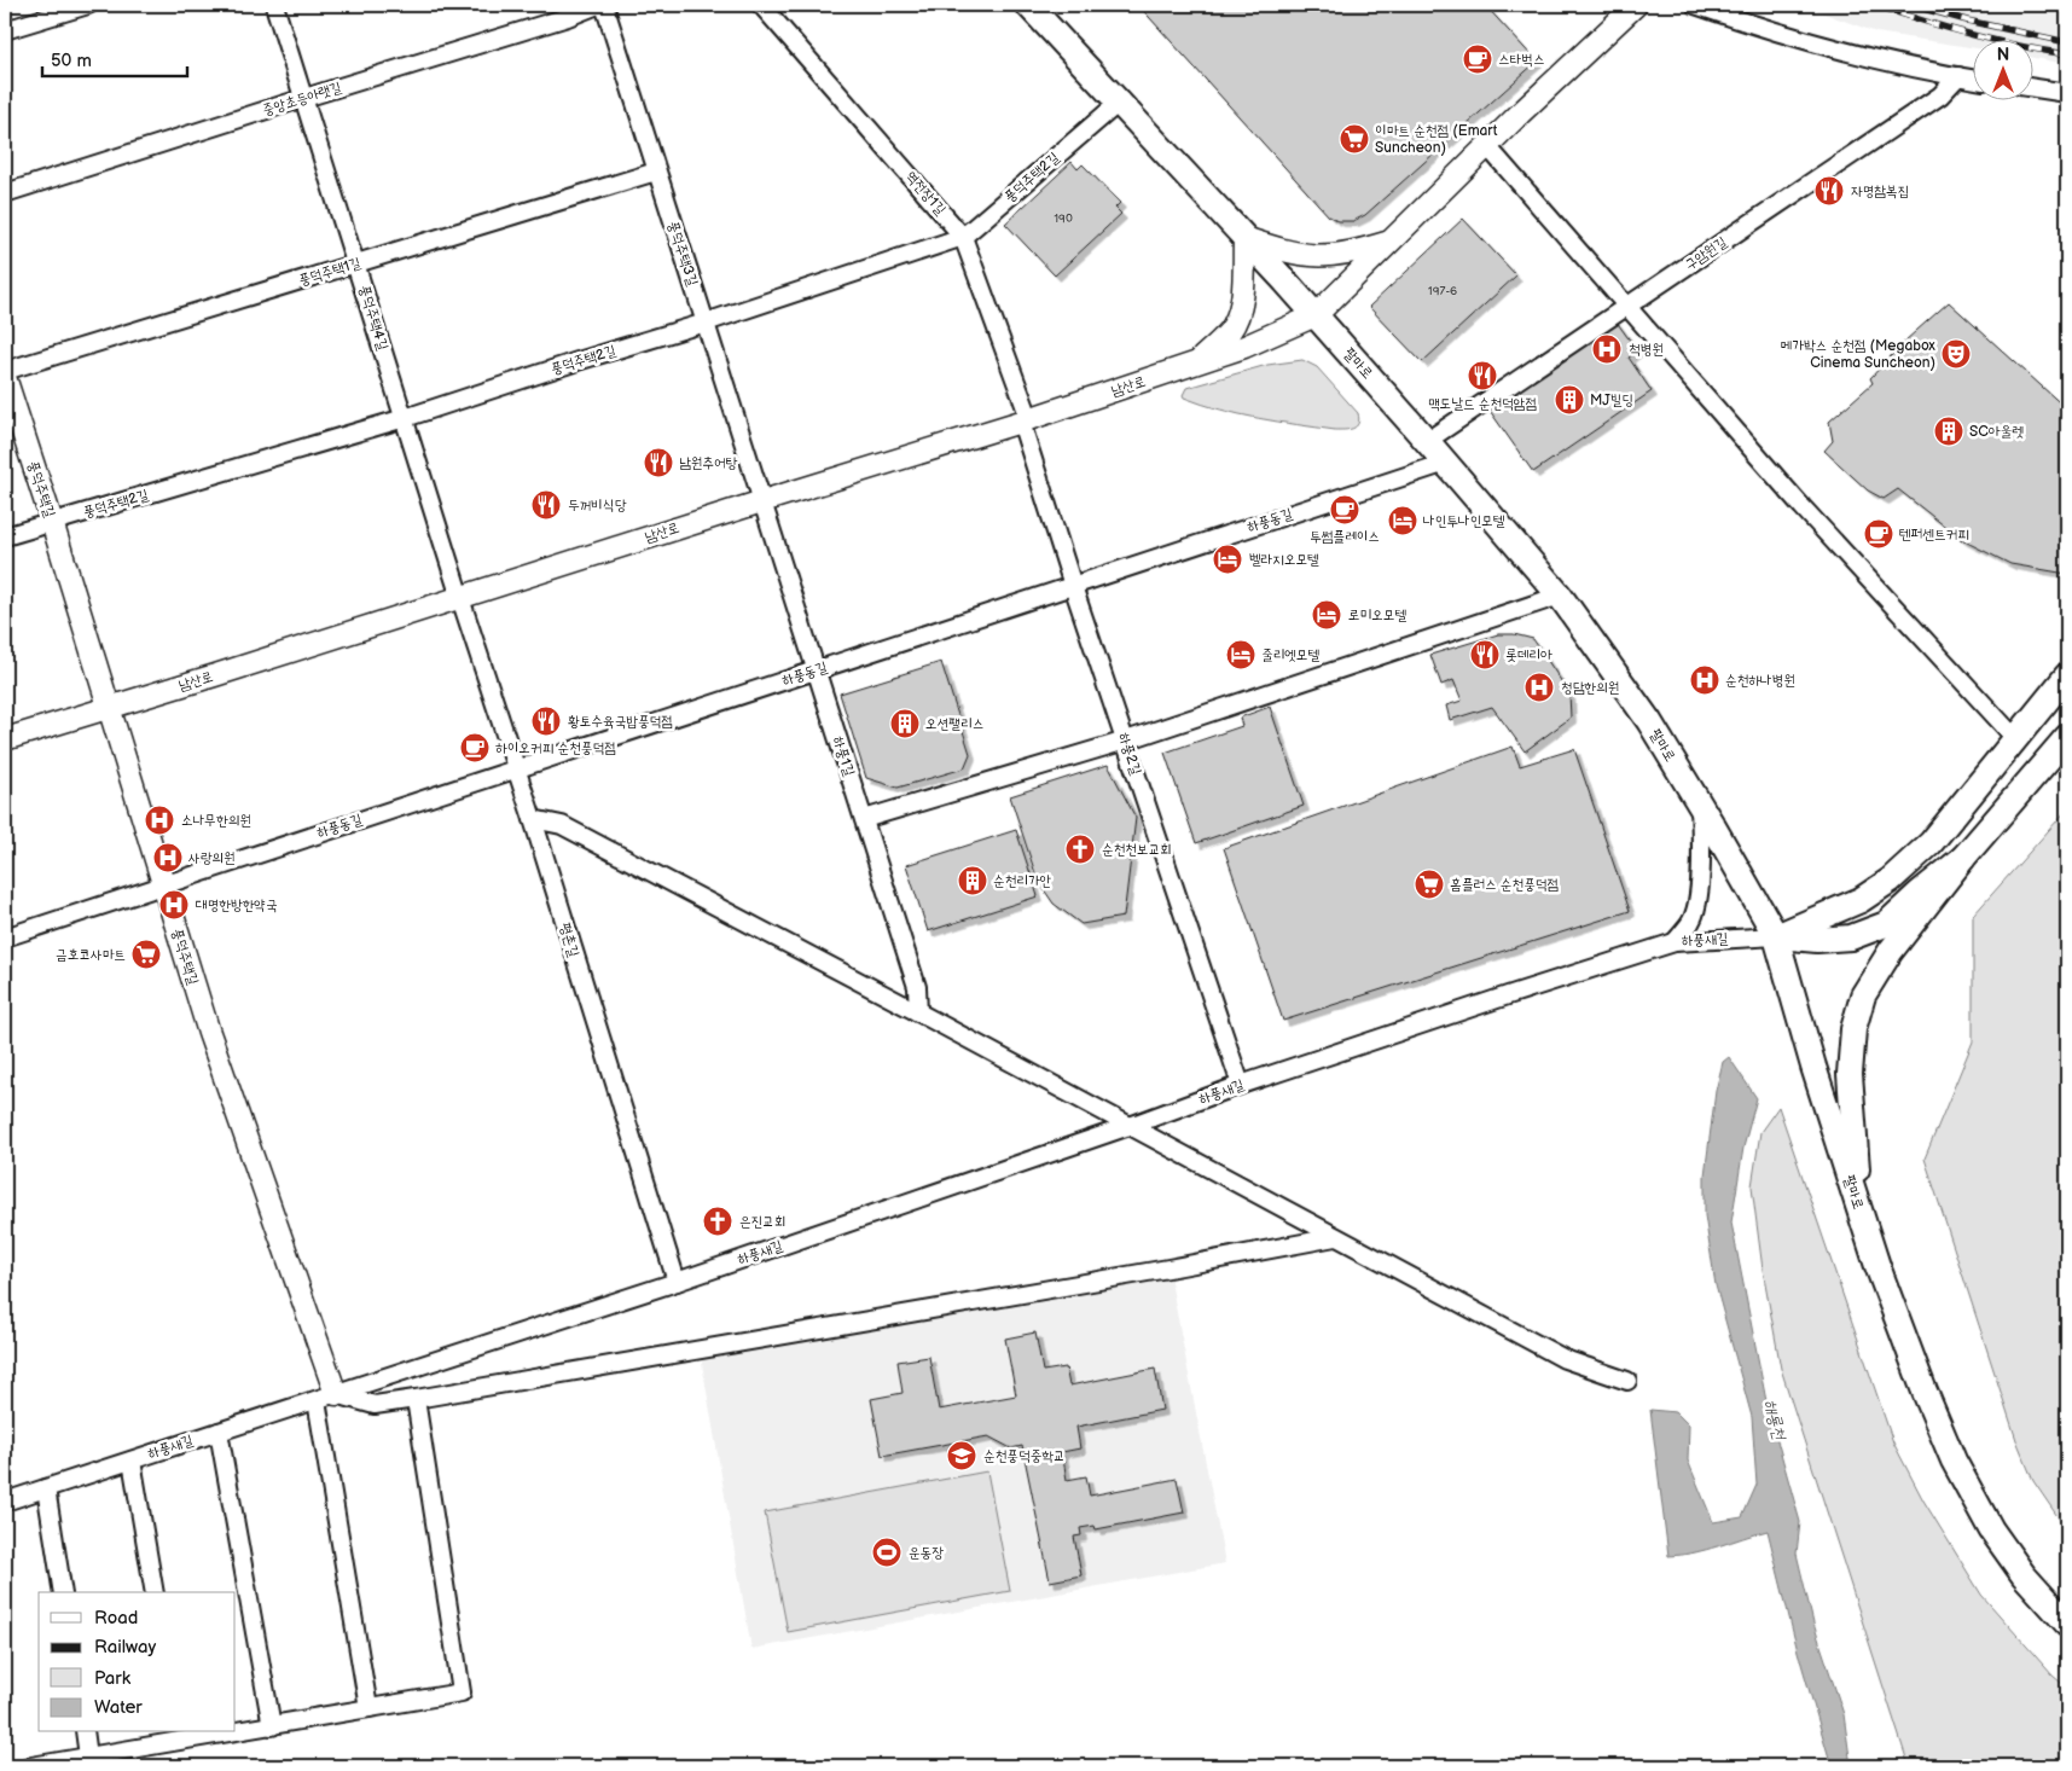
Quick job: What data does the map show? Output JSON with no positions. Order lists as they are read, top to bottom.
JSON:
{
  "streets": {
    "main road": ["팔마로"],
    "street": [
      "중앙초등아랫길",
      "풍덕주택2길",
      "역전장1길",
      "풍덕주택3길",
      "구암원길",
      "풍덕주택1길",
      "풍덕주택4길",
      "남산로",
      "풍덕주택길",
      "하풍동길",
      "하풍2길",
      "하풍1길",
      "평촌길",
      "하풍새길"
    ]
  },
  "crossings": [
    ["중앙초등아랫길", "풍덕주택4길"],
    ["풍덕주택2길", "역전장1길"],
    ["풍덕주택2길", "풍덕주택3길"],
    ["풍덕주택2길", "풍덕주택4길"],
    ["풍덕주택2길", "팔마로"],
    ["풍덕주택2길", "풍덕주택길"],
    ["역전장1길", "남산로"],
    ["역전장1길", "하풍2길"],
    ["풍덕주택3길", "풍덕주택1길"],
    ["풍덕주택3길", "남산로"],
    ["풍덕주택3길", "하풍1길"],
    ["구암원길", "팔마로"],
    ["풍덕주택1길", "풍덕주택4길"],
    ["풍덕주택4길", "남산로"],
    ["풍덕주택4길", "평촌길"],
    ["팔마로", "남산로"],
    ["팔마로", "하풍동길"],
    ["팔마로", "하풍새길"],
    ["남산로", "풍덕주택길"],
    ["남산로", "하풍2길"],
    ["남산로", "하풍1길"],
    ["남산로", "평촌길"],
    ["풍덕주택길", "하풍동길"],
    ["풍덕주택길", "하풍새길"],
    ["하풍동길", "하풍2길"],
    ["하풍동길", "하풍1길"],
    ["하풍동길", "평촌길"],
    ["하풍2길", "하풍새길"],
    ["평촌길", "하풍새길"]
  ],
  "water": ["해룡천"],
  "places": {
    "cafe": [
      "스타벅스",
      "투썸플레이스",
      "텐퍼센트커피",
      "하이오커피 순천풍덕점"
    ],
    "supermarket": ["이마트 순천점 (Emart Suncheon)", "홈플러스 순천풍덕점", "금호코사마트"],
    "restaurant": [
      "자명참복집",
      "맥도날드 순천덕암점",
      "남원추어탕",
      "두꺼비식당",
      "롯데리아",
      "황토수육국밥풍덕점"
    ],
    "hospital": [
      "척병원",
      "순천하나병원",
      "청담한의원",
      "소나무한의원",
      "사랑의원",
      "대명한방한약국"
    ],
    "theatre": ["메가박스 순천점 (Megabox Cinema Suncheon)"],
    "building": [
      "MJ빌딩",
      "SC아울렛",
      "오션팰리스",
      "순천리가안"
    ],
    "hotel": [
      "나인투나인모텔",
      "벨라지오모텔",
      "로미오모텔",
      "줄리엣모텔"
    ],
    "church": ["순천천보교회", "은진교회"],
    "school or university": ["순천풍덕중학교"],
    "sports": ["운동장"]
  },
  "house_numbers": ["190", "197-6"],
  "legend": [
    "Road",
    "Railway",
    "Park",
    "Water"
  ],
  "scale_bar": "50 m",
  "north": "top"
}
